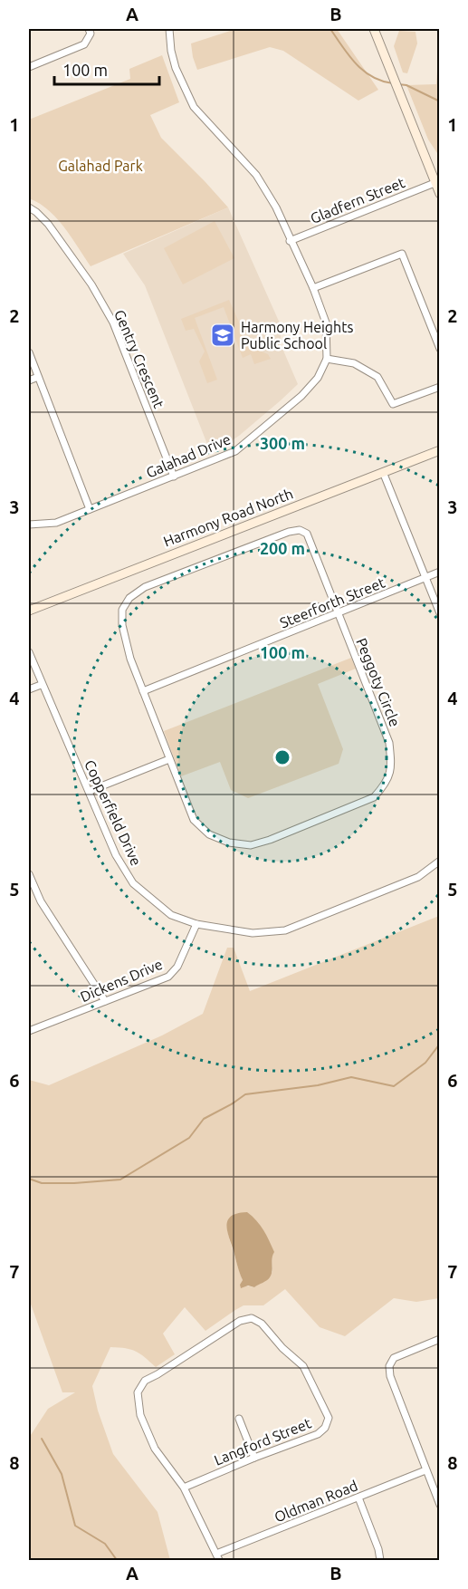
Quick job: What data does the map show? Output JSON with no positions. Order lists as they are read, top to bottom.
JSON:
{
  "streets": {
    "main road": ["Harmony Road North"],
    "street": [
      "Gladfern Street",
      "Gentry Crescent",
      "Galahad Drive",
      "Steerforth Street",
      "Peggoty Circle",
      "Copperfield Drive",
      "Dickens Drive",
      "Langford Street",
      "Oldman Road"
    ]
  },
  "crossings": [
    ["Gladfern Street", "Galahad Drive"],
    ["Gentry Crescent", "Galahad Drive"],
    ["Steerforth Street", "Peggoty Circle"],
    ["Copperfield Drive", "Dickens Drive"],
    ["Langford Street", "Oldman Road"]
  ],
  "parks": ["Galahad Park"],
  "places": {
    "school or university": ["Harmony Heights Public School"]
  },
  "scale_bar": "100 m",
  "grid": {
    "columns": ["A", "B"],
    "rows": [
      "1",
      "2",
      "3",
      "4",
      "5",
      "6",
      "7",
      "8"
    ]
  },
  "rings": ["300 m", "200 m", "100 m"]
}
